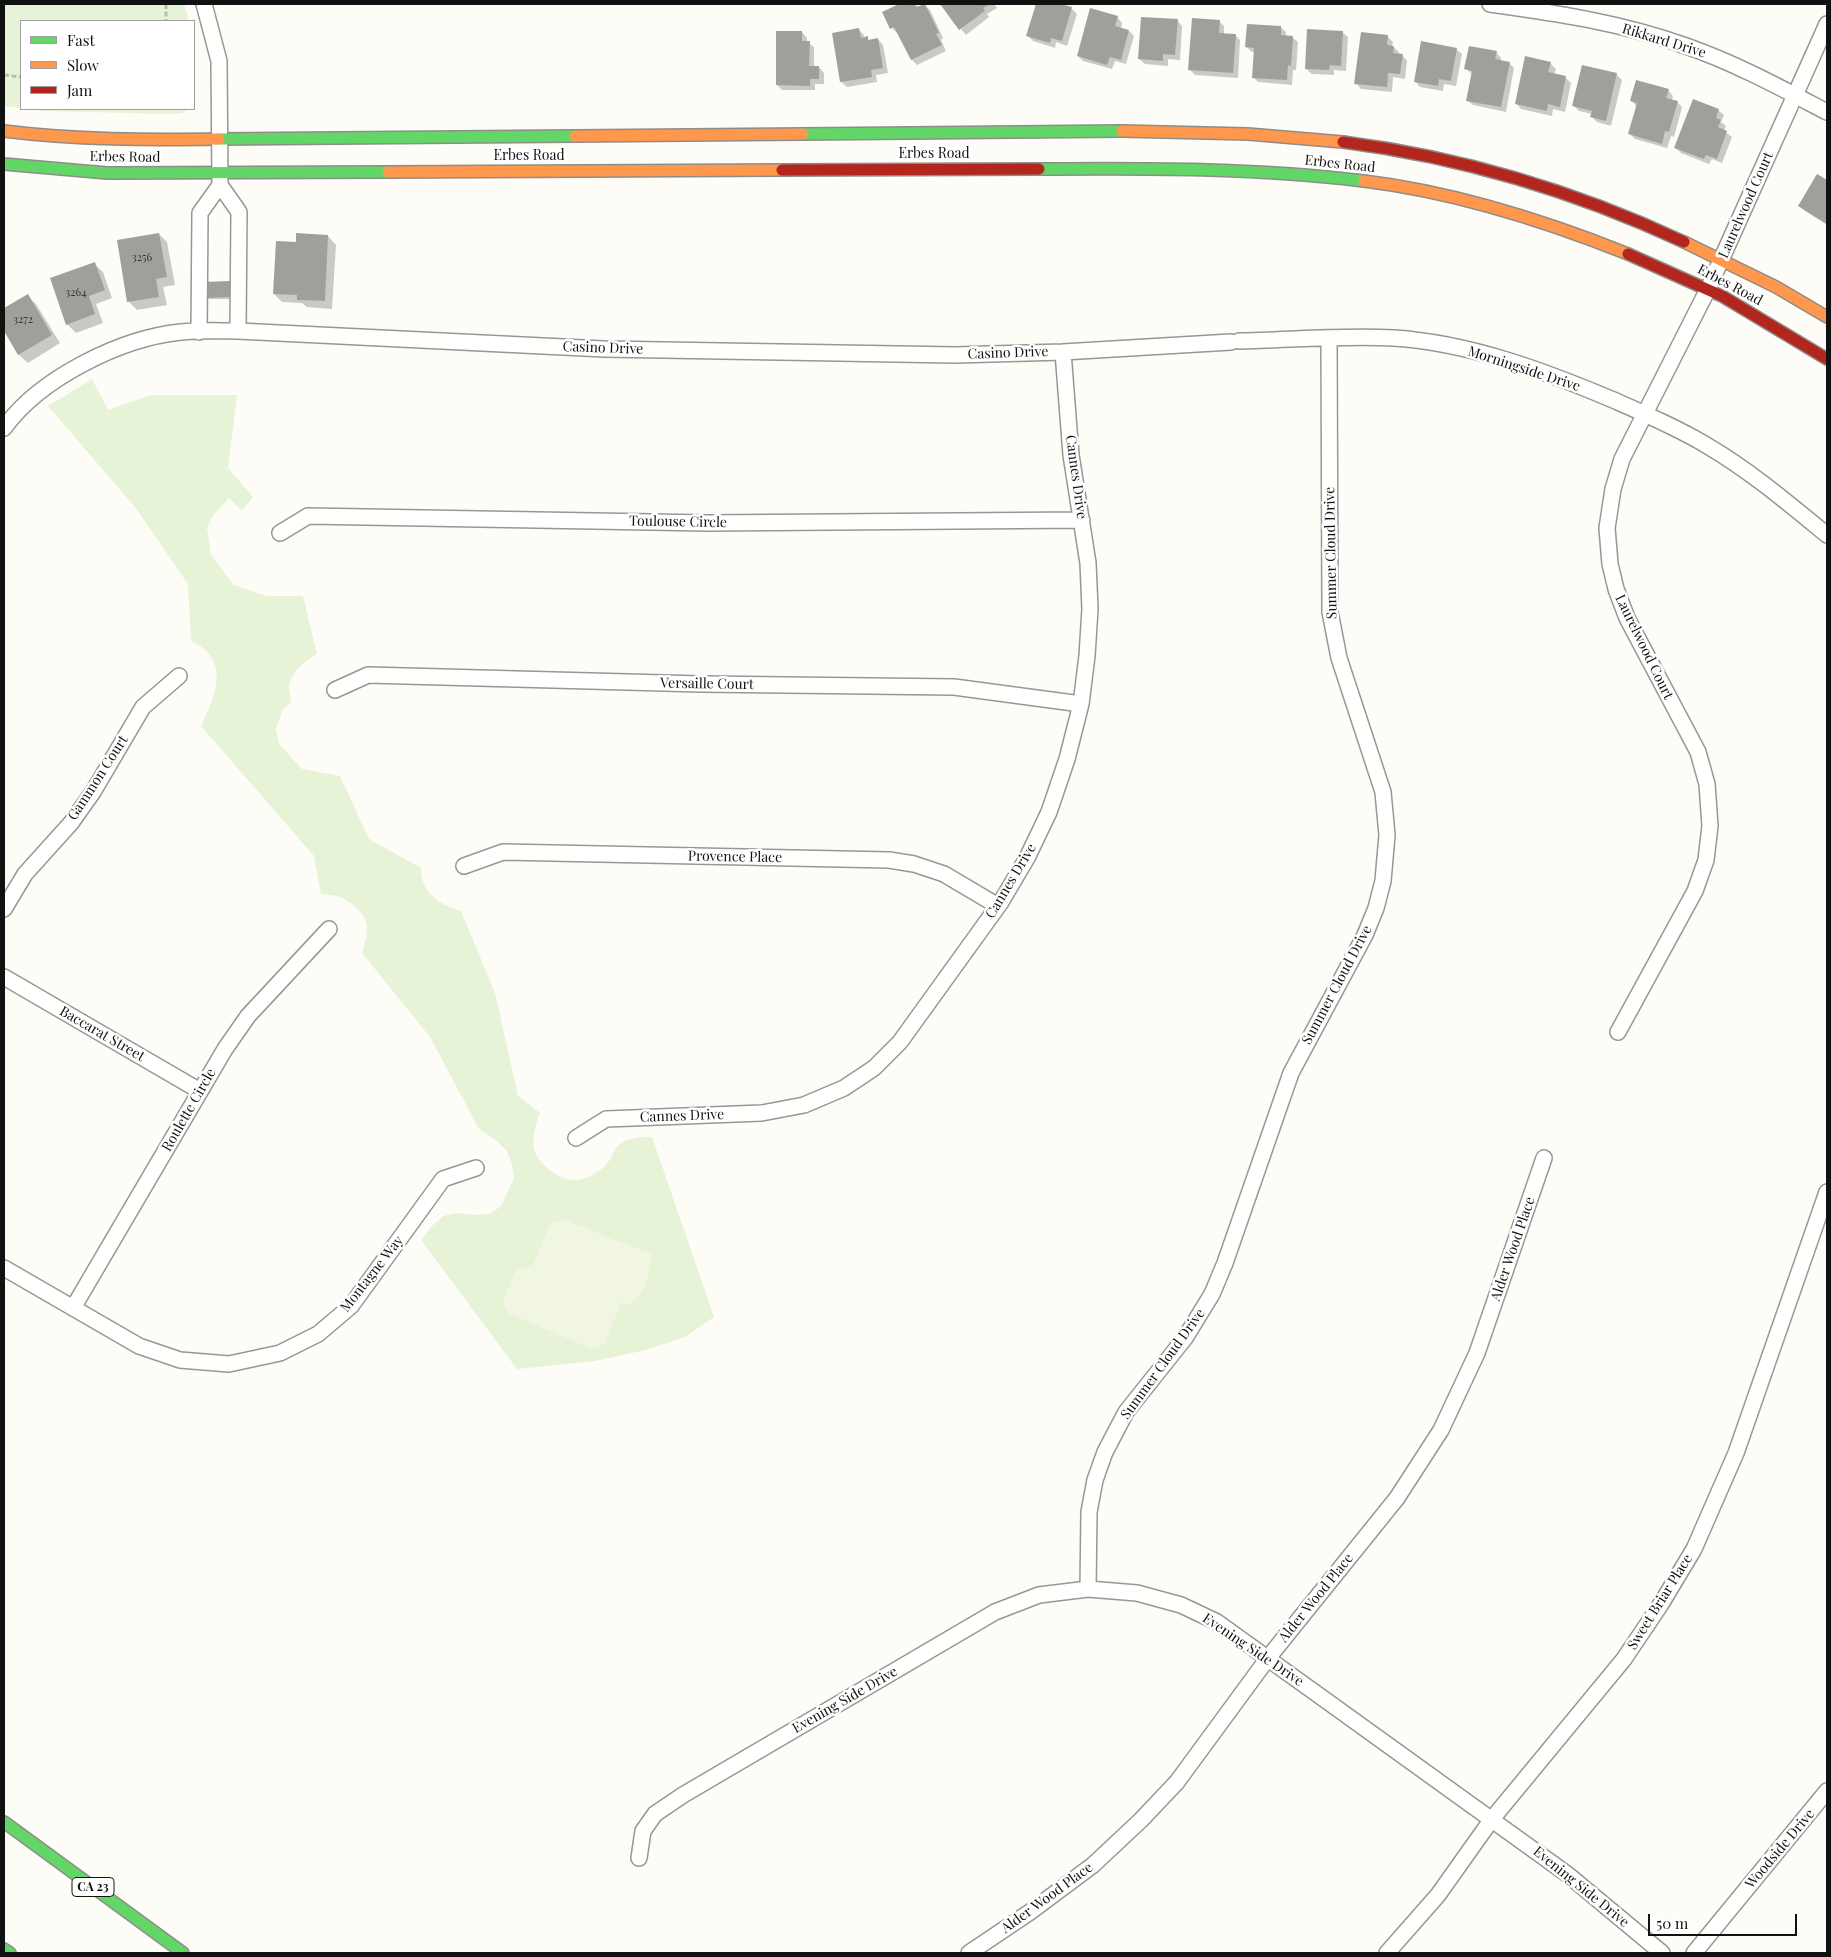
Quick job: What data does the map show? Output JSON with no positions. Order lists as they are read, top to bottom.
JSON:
{
  "streets": {
    "main road": ["Erbes Road", "CA 23"],
    "street": [
      "Rikkard Drive",
      "Laurelwood Court",
      "Casino Drive",
      "Morningside Drive",
      "Cannes Drive",
      "Toulouse Circle",
      "Summer Cloud Drive",
      "Versaille Court",
      "Gammon Court",
      "Provence Place",
      "Baccarat Street",
      "Roulette Circle",
      "Alder Wood Place",
      "Montagne Way",
      "Sweet Briar Place",
      "Evening Side Drive",
      "Woodside Drive"
    ]
  },
  "crossings": [
    ["Rikkard Drive", "Laurelwood Court"],
    ["Erbes Road", "Laurelwood Court"],
    ["Laurelwood Court", "Morningside Drive"],
    ["Casino Drive", "Morningside Drive"],
    ["Casino Drive", "Cannes Drive"],
    ["Morningside Drive", "Summer Cloud Drive"],
    ["Cannes Drive", "Toulouse Circle"],
    ["Cannes Drive", "Versaille Court"],
    ["Cannes Drive", "Provence Place"],
    ["Summer Cloud Drive", "Evening Side Drive"],
    ["Baccarat Street", "Roulette Circle"],
    ["Roulette Circle", "Montagne Way"],
    ["Alder Wood Place", "Evening Side Drive"],
    ["Sweet Briar Place", "Evening Side Drive"]
  ],
  "house_numbers": ["3256", "3264", "3272"],
  "legend": ["Fast", "Slow", "Jam"],
  "scale_bar": "50 m"
}
